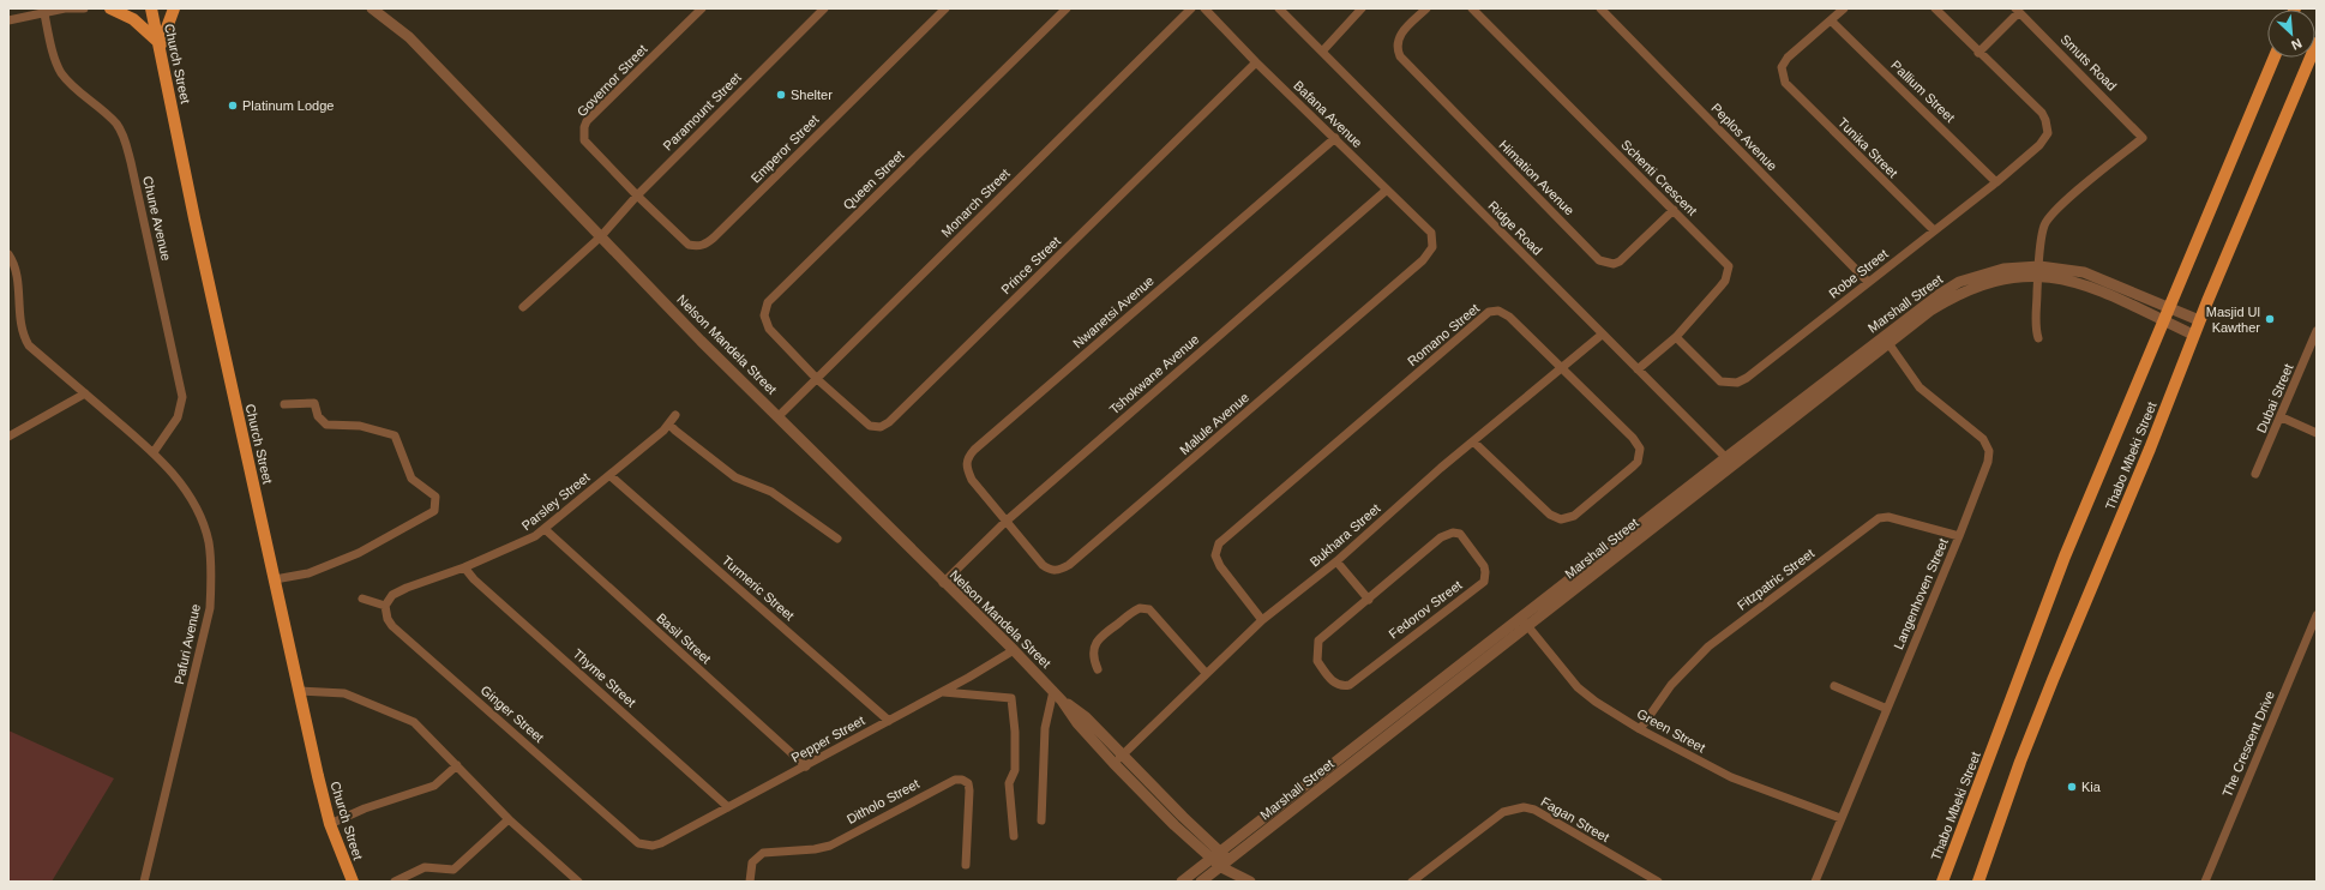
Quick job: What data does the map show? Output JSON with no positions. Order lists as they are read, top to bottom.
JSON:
{
  "streets": {
    "main road": ["Church Street", "Thabo Mbeki Street"],
    "street": [
      "Smuts Road",
      "Governor Street",
      "Pallium Street",
      "Paramount Street",
      "Bafana Avenue",
      "Peplos Avenue",
      "Tunika Street",
      "Emperor Street",
      "Himation Avenue",
      "Schenti Crescent",
      "Queen Street",
      "Monarch Street",
      "Chune Avenue",
      "Ridge Road",
      "Prince Street",
      "Robe Street",
      "Marshall Street",
      "Nwanetsi Avenue",
      "Romano Street",
      "Nelson Mandela Street",
      "Tshokwane Avenue",
      "Dubai Street",
      "Malule Avenue",
      "Parsley Street",
      "Bukhara Street",
      "Fitzpatric Street",
      "Turmeric Street",
      "Langenhoven Street",
      "Fedorov Street",
      "Basil Street",
      "Pafuri Avenue",
      "Thyme Street",
      "Ginger Street",
      "Green Street",
      "Pepper Street",
      "The Crescent Drive",
      "Ditholo Street",
      "Fagan Street"
    ]
  },
  "crossings": [
    ["Smuts Road", "Marshall Street"],
    ["Governor Street", "Paramount Street"],
    ["Governor Street", "Emperor Street"],
    ["Pallium Street", "Tunika Street"],
    ["Pallium Street", "Robe Street"],
    ["Paramount Street", "Emperor Street"],
    ["Paramount Street", "Nelson Mandela Street"],
    ["Bafana Avenue", "Prince Street"],
    ["Bafana Avenue", "Nwanetsi Avenue"],
    ["Bafana Avenue", "Tshokwane Avenue"],
    ["Bafana Avenue", "Malule Avenue"],
    ["Peplos Avenue", "Robe Street"],
    ["Tunika Street", "Robe Street"],
    ["Himation Avenue", "Schenti Crescent"],
    ["Schenti Crescent", "Ridge Road"],
    ["Schenti Crescent", "Robe Street"],
    ["Queen Street", "Monarch Street"],
    ["Queen Street", "Prince Street"],
    ["Monarch Street", "Prince Street"],
    ["Monarch Street", "Nelson Mandela Street"],
    ["Chune Avenue", "Pafuri Avenue"],
    ["Ridge Road", "Marshall Street"],
    ["Ridge Road", "Bukhara Street"],
    ["Marshall Street", "Nelson Mandela Street"],
    ["Marshall Street", "Thabo Mbeki Street"],
    ["Marshall Street", "Langenhoven Street"],
    ["Marshall Street", "Green Street"],
    ["Nwanetsi Avenue", "Tshokwane Avenue"],
    ["Nwanetsi Avenue", "Malule Avenue"],
    ["Romano Street", "Bukhara Street"],
    ["Nelson Mandela Street", "Tshokwane Avenue"],
    ["Nelson Mandela Street", "Bukhara Street"],
    ["Nelson Mandela Street", "Pepper Street"],
    ["Tshokwane Avenue", "Malule Avenue"],
    ["Parsley Street", "Turmeric Street"],
    ["Parsley Street", "Basil Street"],
    ["Parsley Street", "Thyme Street"],
    ["Parsley Street", "Ginger Street"],
    ["Fitzpatric Street", "Langenhoven Street"],
    ["Fitzpatric Street", "Green Street"],
    ["Turmeric Street", "Pepper Street"],
    ["Langenhoven Street", "Green Street"],
    ["Basil Street", "Pepper Street"],
    ["Thyme Street", "Pepper Street"],
    ["Ginger Street", "Pepper Street"]
  ],
  "places": [
    "Shelter",
    "Platinum Lodge",
    "Masjid Ul Kawther",
    "Kia"
  ],
  "north": "bottom right"
}
